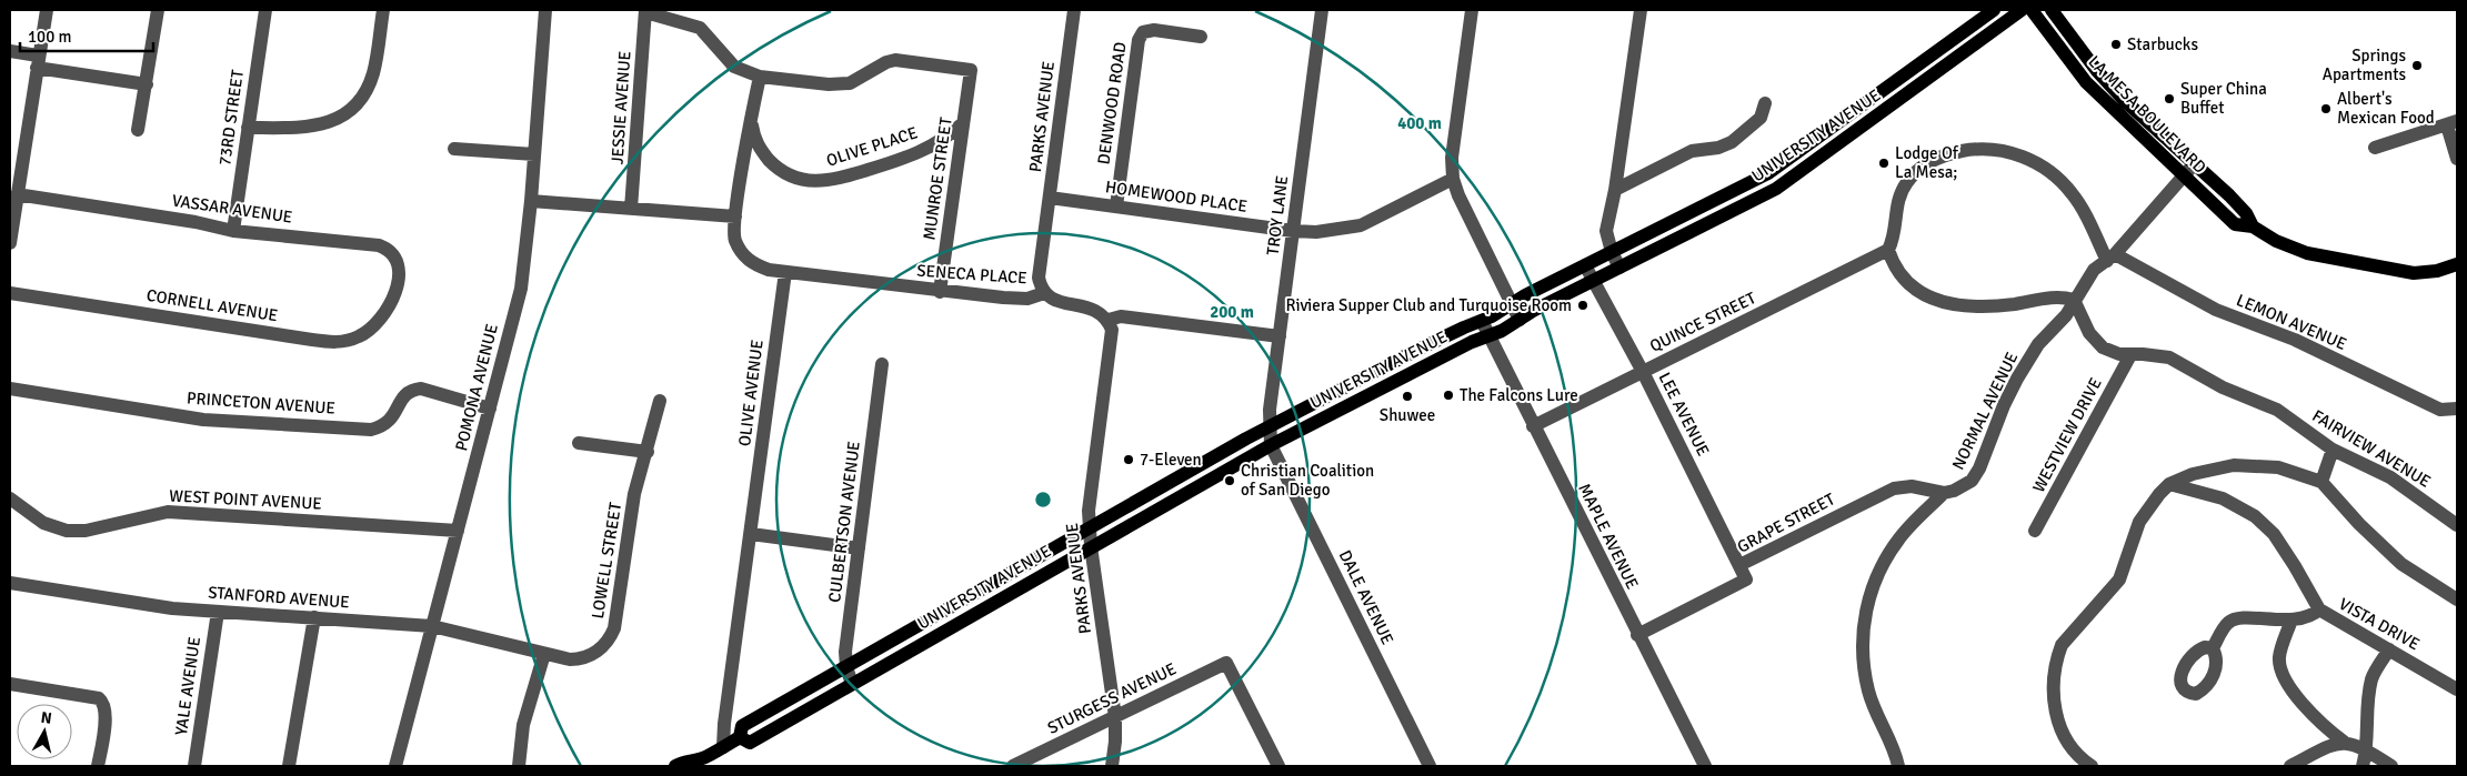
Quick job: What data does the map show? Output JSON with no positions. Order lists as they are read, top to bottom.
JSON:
{
  "streets": {
    "main road": ["LA MESA BOULEVARD", "UNIVERSITY AVENUE"],
    "street": [
      "DENWOOD ROAD",
      "JESSIE AVENUE",
      "PARKS AVENUE",
      "73RD STREET",
      "OLIVE PLACE",
      "MUNROE STREET",
      "HOMEWOOD PLACE",
      "VASSAR AVENUE",
      "TROY LANE",
      "SENECA PLACE",
      "CORNELL AVENUE",
      "QUINCE STREET",
      "LEMON AVENUE",
      "POMONA AVENUE",
      "OLIVE AVENUE",
      "PRINCETON AVENUE",
      "NORMAL AVENUE",
      "LEE AVENUE",
      "WESTVIEW DRIVE",
      "FAIRVIEW AVENUE",
      "WEST POINT AVENUE",
      "CULBERTSON AVENUE",
      "GRAPE STREET",
      "MAPLE AVENUE",
      "LOWELL STREET",
      "STANFORD AVENUE",
      "DALE AVENUE",
      "VISTA DRIVE",
      "YALE AVENUE",
      "STURGESS AVENUE"
    ]
  },
  "crossings": [
    ["DENWOOD ROAD", "HOMEWOOD PLACE"],
    ["LA MESA BOULEVARD", "NORMAL AVENUE"],
    ["PARKS AVENUE", "UNIVERSITY AVENUE"],
    ["PARKS AVENUE", "HOMEWOOD PLACE"],
    ["PARKS AVENUE", "SENECA PLACE"],
    ["PARKS AVENUE", "STURGESS AVENUE"],
    ["73RD STREET", "VASSAR AVENUE"],
    ["UNIVERSITY AVENUE", "TROY LANE"],
    ["UNIVERSITY AVENUE", "OLIVE AVENUE"],
    ["UNIVERSITY AVENUE", "LEE AVENUE"],
    ["UNIVERSITY AVENUE", "CULBERTSON AVENUE"],
    ["UNIVERSITY AVENUE", "MAPLE AVENUE"],
    ["UNIVERSITY AVENUE", "DALE AVENUE"],
    ["OLIVE PLACE", "MUNROE STREET"],
    ["MUNROE STREET", "SENECA PLACE"],
    ["HOMEWOOD PLACE", "TROY LANE"],
    ["VASSAR AVENUE", "CORNELL AVENUE"],
    ["TROY LANE", "DALE AVENUE"],
    ["SENECA PLACE", "OLIVE AVENUE"],
    ["QUINCE STREET", "LEMON AVENUE"],
    ["QUINCE STREET", "NORMAL AVENUE"],
    ["QUINCE STREET", "LEE AVENUE"],
    ["QUINCE STREET", "FAIRVIEW AVENUE"],
    ["QUINCE STREET", "MAPLE AVENUE"],
    ["LEMON AVENUE", "NORMAL AVENUE"],
    ["LEMON AVENUE", "FAIRVIEW AVENUE"],
    ["POMONA AVENUE", "PRINCETON AVENUE"],
    ["POMONA AVENUE", "WEST POINT AVENUE"],
    ["POMONA AVENUE", "STANFORD AVENUE"],
    ["NORMAL AVENUE", "FAIRVIEW AVENUE"],
    ["NORMAL AVENUE", "GRAPE STREET"],
    ["LEE AVENUE", "GRAPE STREET"],
    ["WESTVIEW DRIVE", "FAIRVIEW AVENUE"],
    ["GRAPE STREET", "MAPLE AVENUE"],
    ["LOWELL STREET", "STANFORD AVENUE"],
    ["STANFORD AVENUE", "YALE AVENUE"]
  ],
  "places": [
    "Starbucks",
    "Springs Apartments",
    "Super China Buffet",
    "Albert's Mexican Food",
    "Lodge Of La Mesa;",
    "Riviera Supper Club and Turquoise Room",
    "The Falcons Lure",
    "Shuwee",
    "7-Eleven",
    "Christian Coalition of San Diego"
  ],
  "scale_bar": "100 m",
  "north": "top",
  "rings": ["400 m", "200 m"]
}
